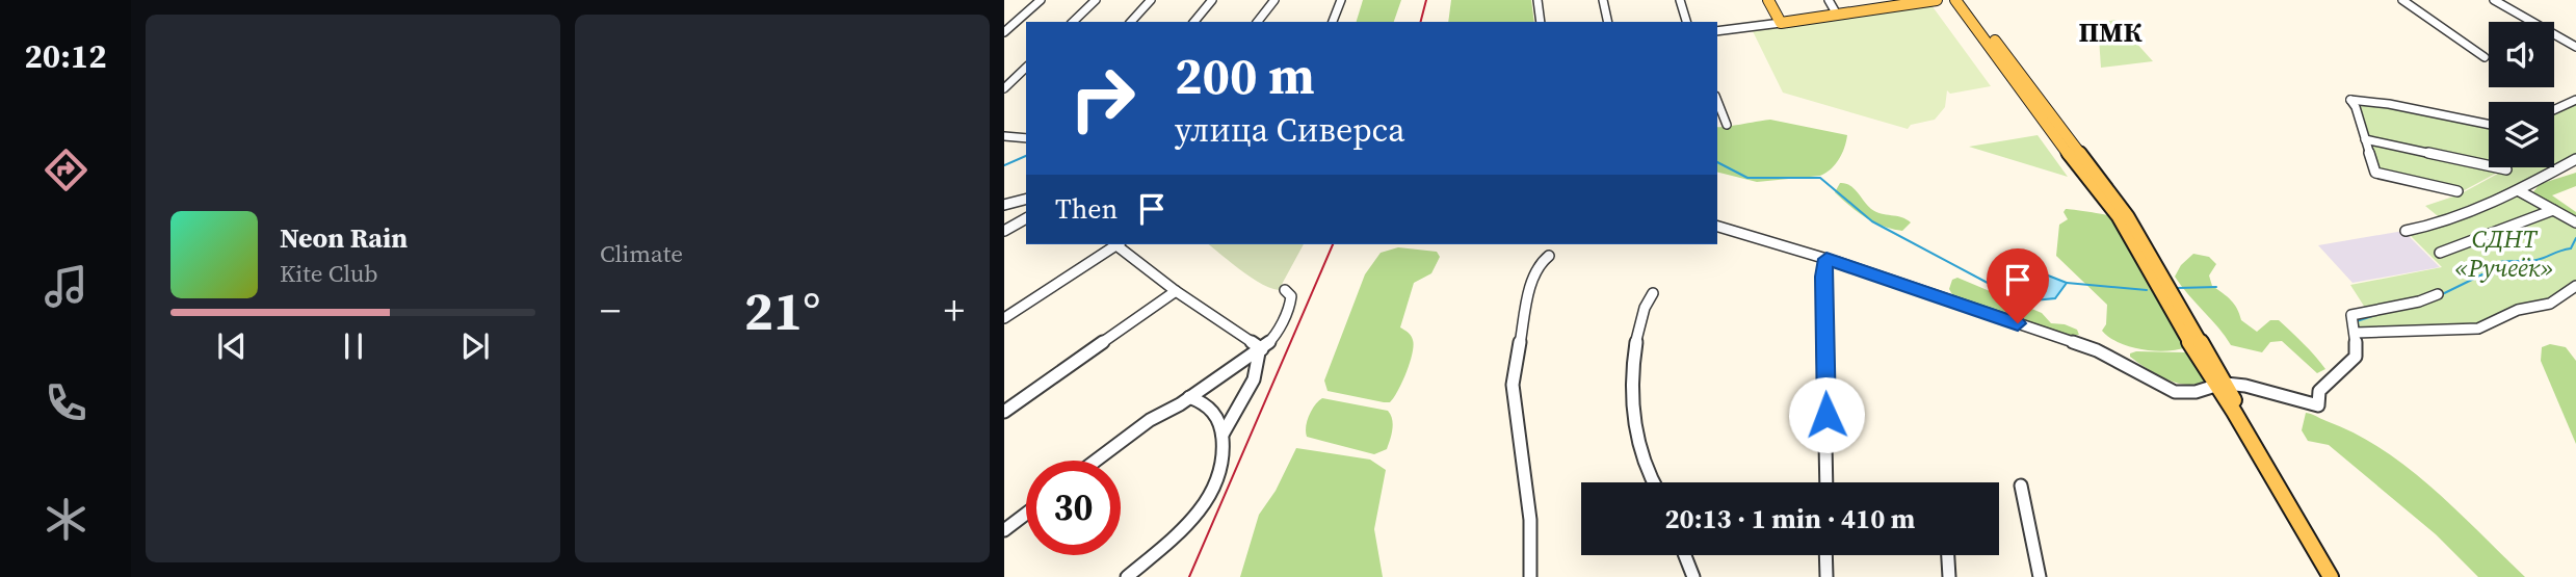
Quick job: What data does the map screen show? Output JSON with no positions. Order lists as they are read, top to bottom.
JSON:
{
  "districts": ["ПМК"],
  "parks": ["СДНТ «Ручеёк»"],
  "page": {
    "tabs": "20:12",
    "tile": "Climate",
    "turn": ["200 m", "улица Сиверса"],
    "then": "Then",
    "song": ["Neon Rain", "Kite Club"],
    "heat": ["−", "21°", "+"],
    "limit": "30",
    "trip": "20:13 · 1 min · 410 m"
  }
}
